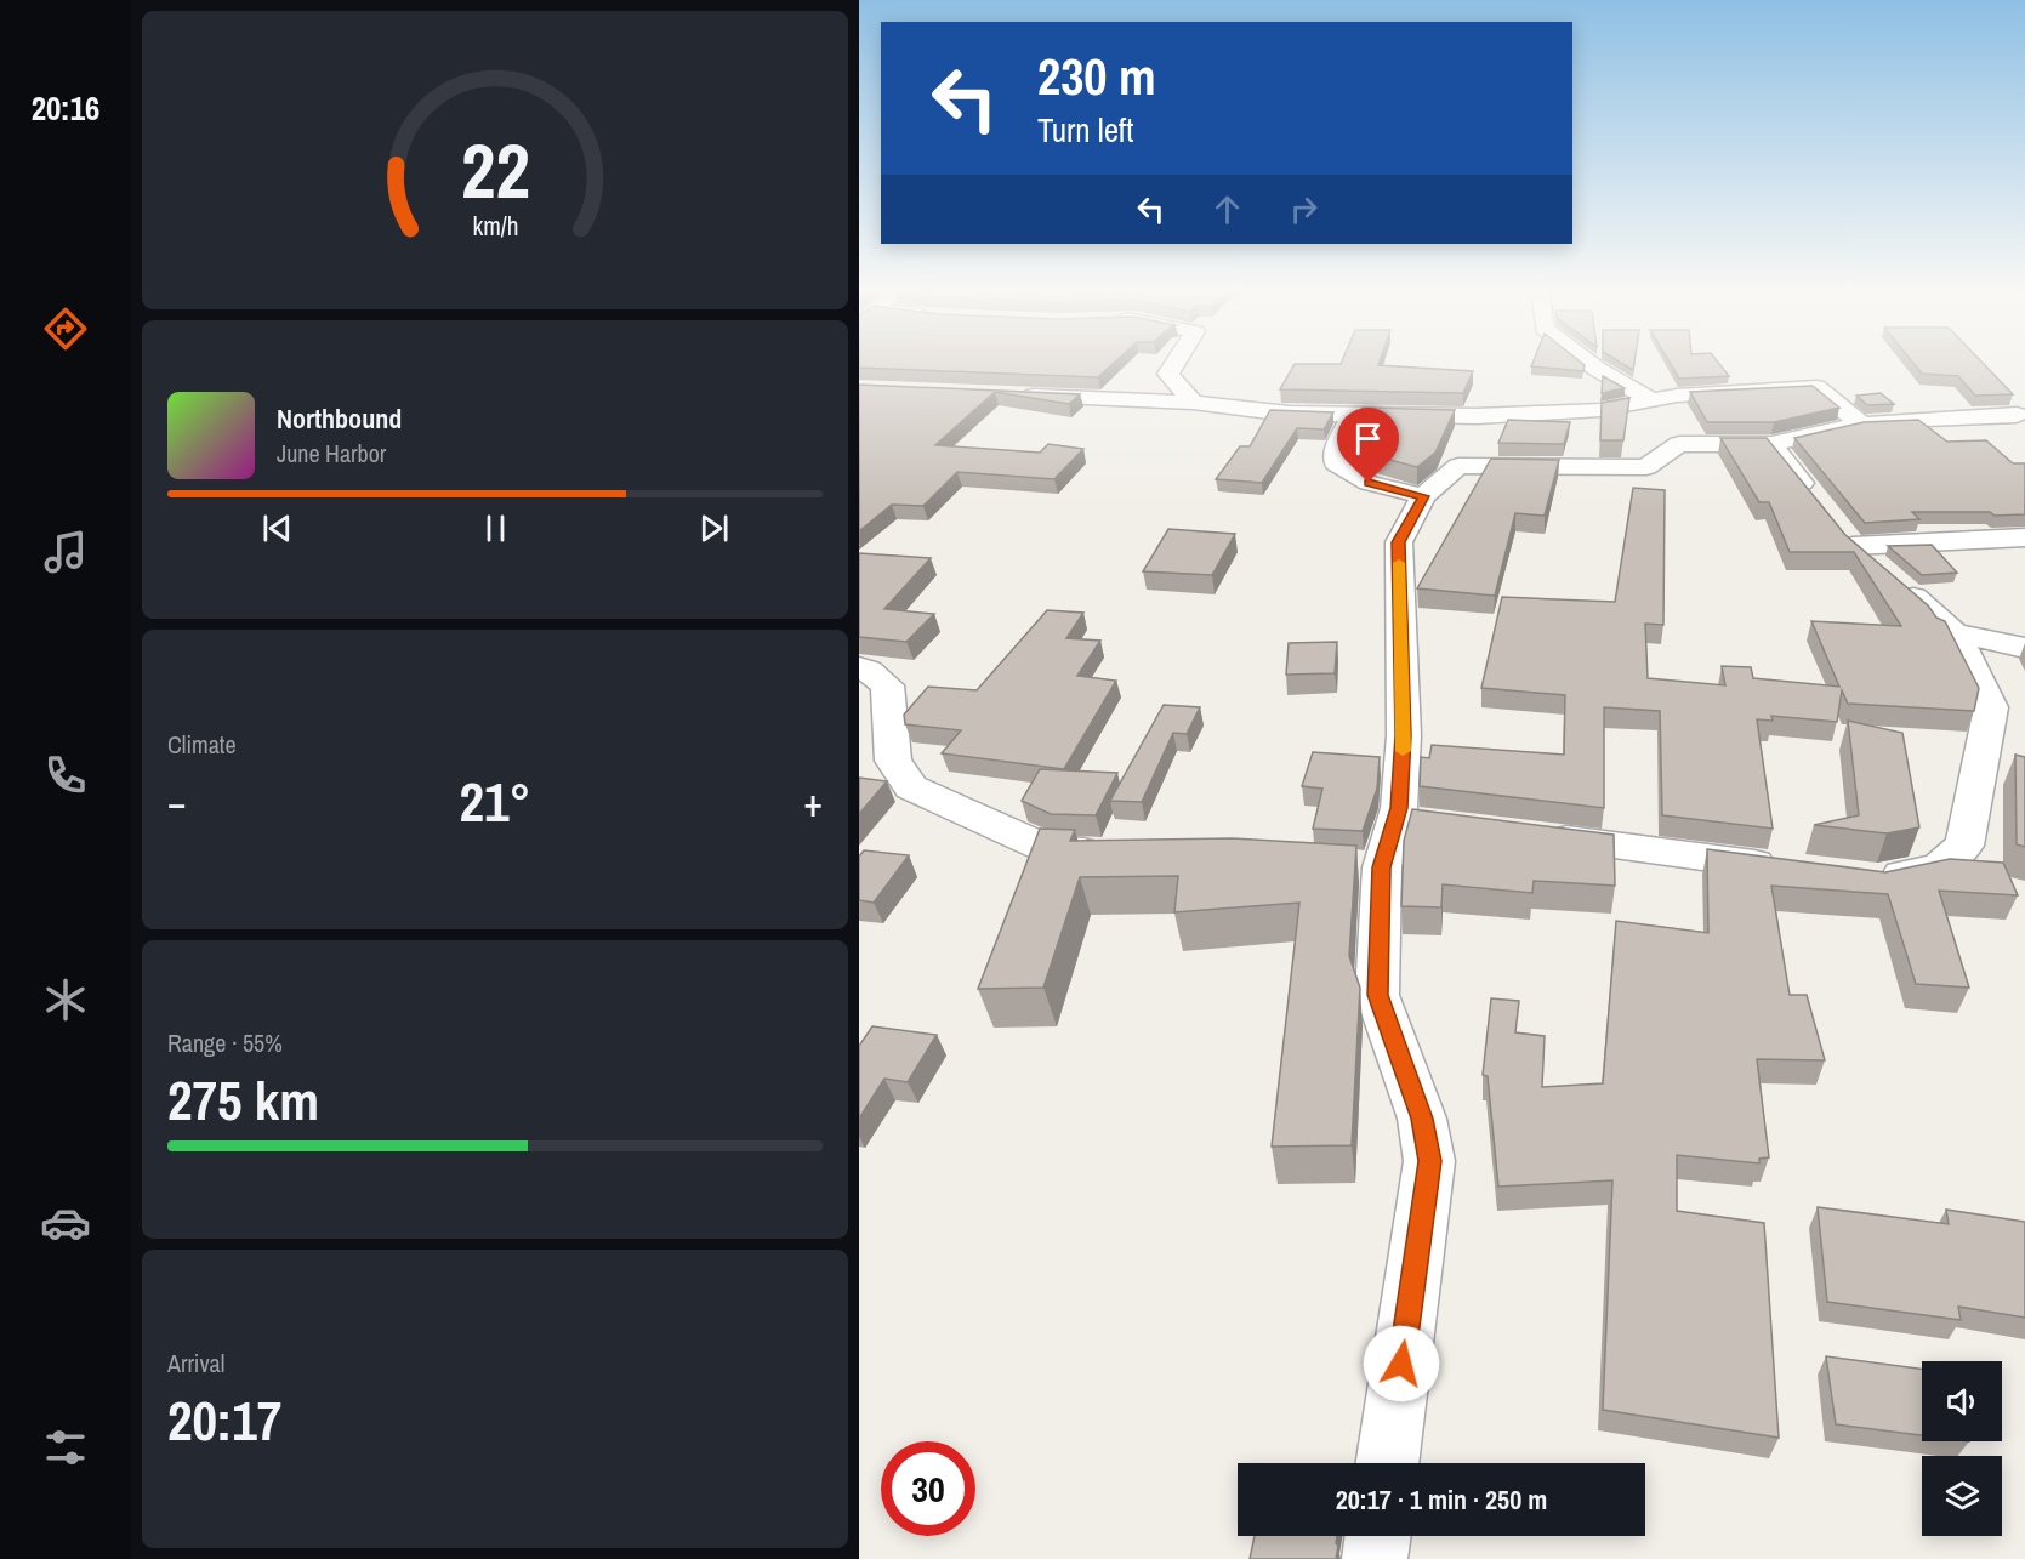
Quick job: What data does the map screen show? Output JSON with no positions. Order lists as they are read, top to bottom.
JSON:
{
  "page": {
    "tabs": "20:16",
    "turn": ["230 m", "Turn left"],
    "song": ["Northbound", "June Harbor"],
    "tile": [
      "Climate",
      ["Range · 55%", "275 km"],
      ["Arrival", "20:17"]
    ],
    "heat": ["−", "21°", "+"],
    "limit": "30",
    "trip": "20:17 · 1 min · 250 m",
    "gauge": ["22", "km/h"]
  }
}
